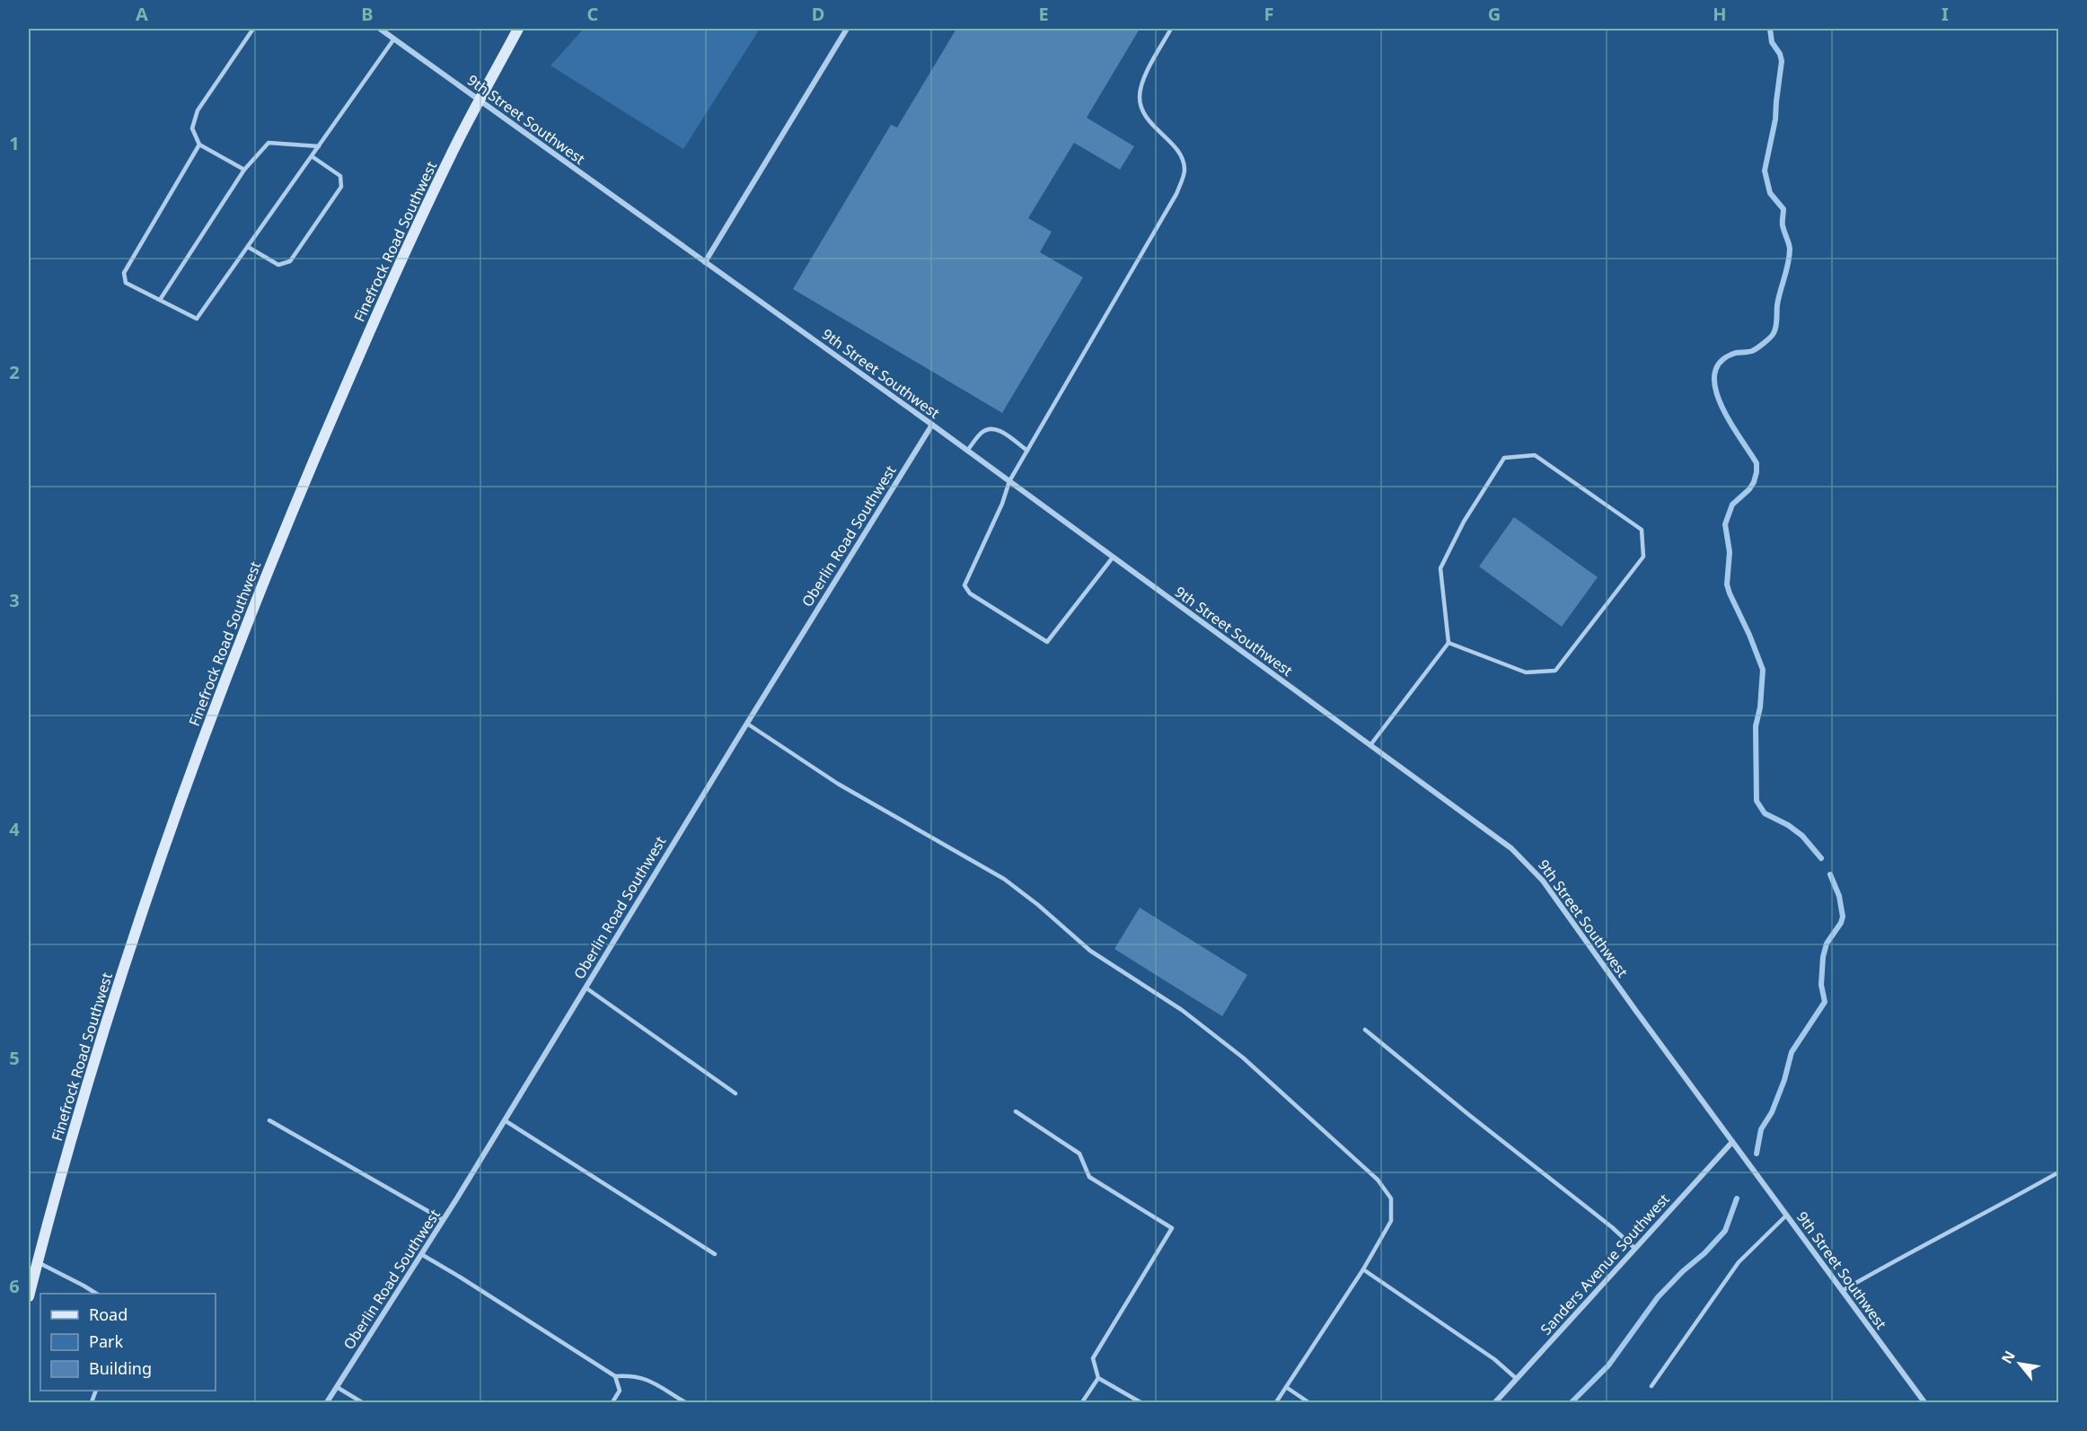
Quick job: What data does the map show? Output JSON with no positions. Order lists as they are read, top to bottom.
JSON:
{
  "streets": {
    "main road": ["Finefrock Road Southwest"],
    "street": ["9th Street Southwest", "Oberlin Road Southwest", "Sanders Avenue Southwest"]
  },
  "crossings": [
    ["9th Street Southwest", "Finefrock Road Southwest"],
    ["9th Street Southwest", "Oberlin Road Southwest"],
    ["9th Street Southwest", "Sanders Avenue Southwest"]
  ],
  "legend": ["Road", "Park", "Building"],
  "north": "top left",
  "grid": {
    "columns": [
      "A",
      "B",
      "C",
      "D",
      "E",
      "F",
      "G",
      "H",
      "I"
    ],
    "rows": [
      "1",
      "2",
      "3",
      "4",
      "5",
      "6"
    ]
  }
}
